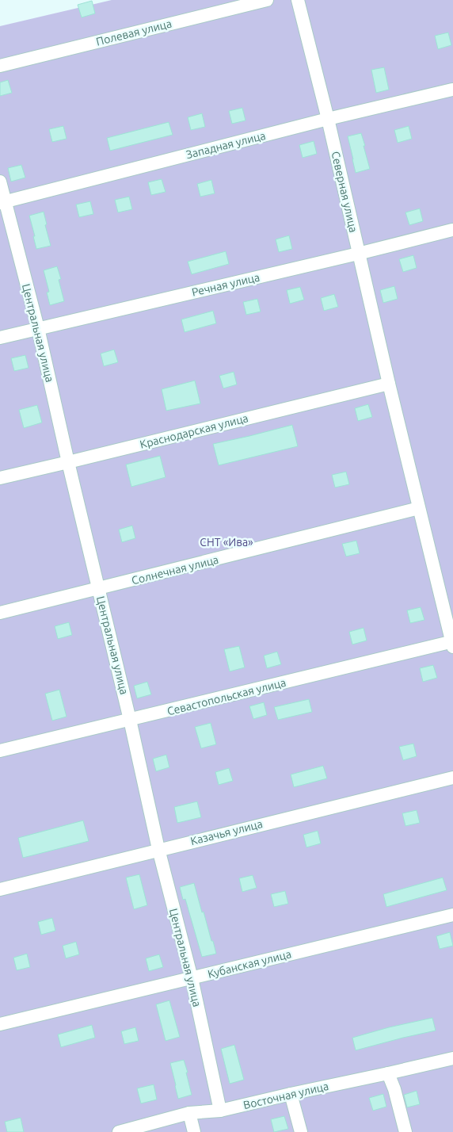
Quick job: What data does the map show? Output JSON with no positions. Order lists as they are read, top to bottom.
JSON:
{
  "streets": {
    "street": [
      "Полевая улица",
      "Западная улица",
      "Северная улица",
      "Речная улица",
      "Центральная улица",
      "Краснодарская улица",
      "Солнечная улица",
      "Севастопольская улица",
      "Казачья улица",
      "Кубанская улица",
      "Восточная улица"
    ]
  },
  "crossings": [
    ["Западная улица", "Северная улица"],
    ["Западная улица", "Центральная улица"],
    ["Северная улица", "Речная улица"],
    ["Северная улица", "Краснодарская улица"],
    ["Северная улица", "Солнечная улица"],
    ["Северная улица", "Севастопольская улица"],
    ["Речная улица", "Центральная улица"],
    ["Центральная улица", "Краснодарская улица"],
    ["Центральная улица", "Солнечная улица"],
    ["Центральная улица", "Севастопольская улица"],
    ["Центральная улица", "Казачья улица"],
    ["Центральная улица", "Кубанская улица"],
    ["Центральная улица", "Восточная улица"]
  ],
  "parks": ["СНТ «Ива»"]
}
